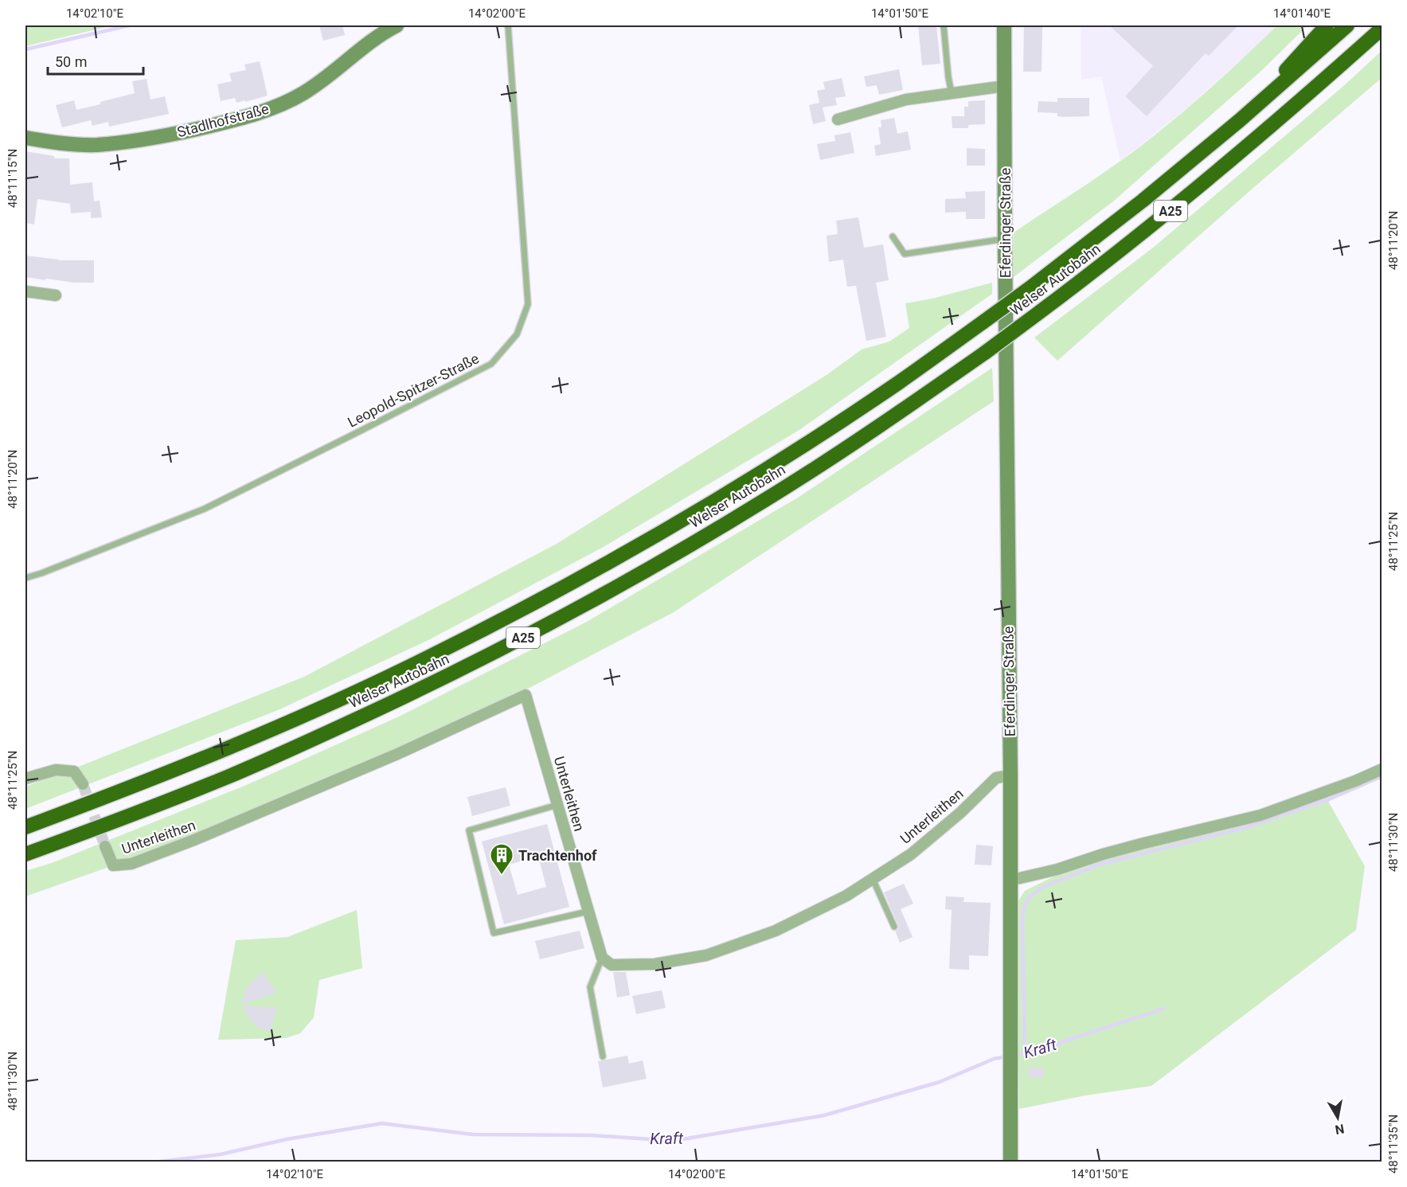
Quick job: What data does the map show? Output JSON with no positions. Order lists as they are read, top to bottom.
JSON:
{
  "streets": {
    "highway": ["A25", "Welser Autobahn"],
    "main road": ["Stadlhofstraße", "Eferdinger Straße"],
    "street": ["Unterleithen"],
    "lane": ["Leopold-Spitzer-Straße"]
  },
  "crossings": [
    ["Eferdinger Straße", "Unterleithen"]
  ],
  "water": ["Kraft"],
  "places": {
    "building": ["Trachtenhof"]
  },
  "scale_bar": "50 m",
  "north": "bottom",
  "coordinates": [
    "14°02'10\"E",
    "14°02'00\"E",
    "14°01'50\"E",
    "14°01'40\"E",
    "48°11'15\"N",
    "48°11'20\"N",
    "48°11'25\"N",
    "48°11'30\"N",
    "48°11'35\"N"
  ]
}
